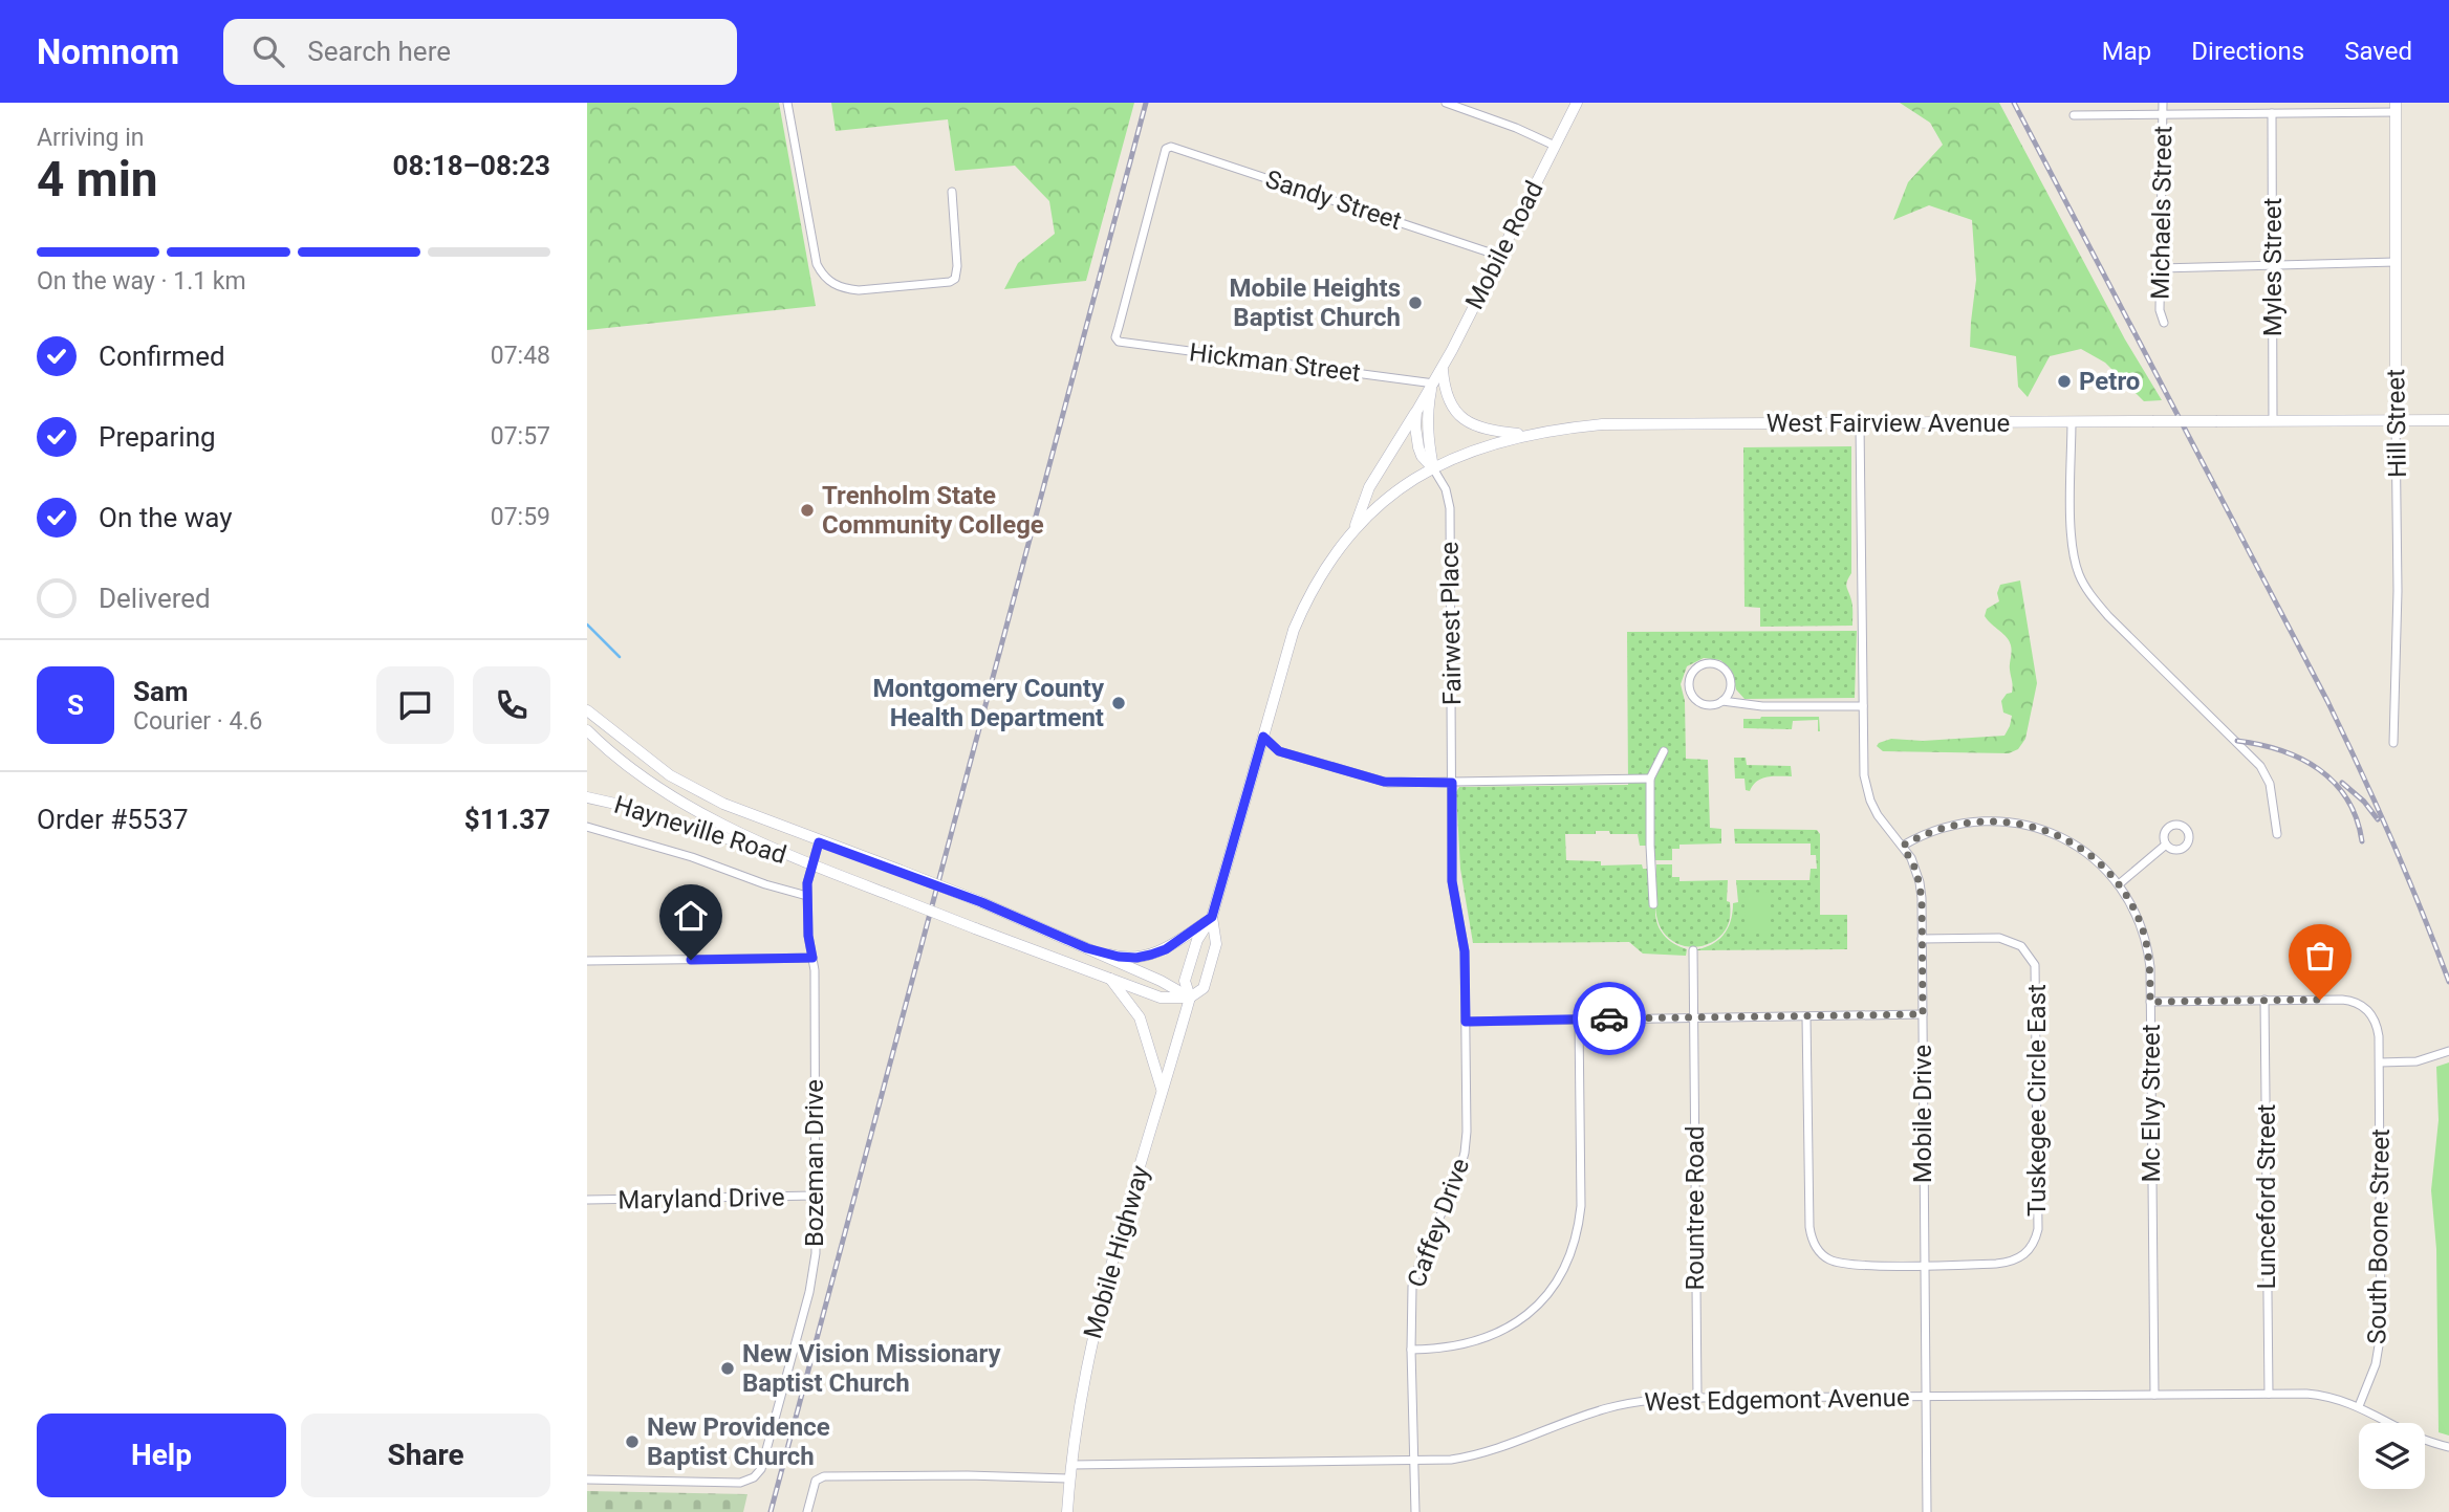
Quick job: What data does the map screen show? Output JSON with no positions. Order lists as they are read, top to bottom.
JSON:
{
  "streets": {
    "main road": [
      "Mobile Road",
      "West Fairview Avenue",
      "Hill Street",
      "Hayneville Road",
      "Mobile Highway"
    ],
    "street": [
      "Sandy Street",
      "Michaels Street",
      "Myles Street",
      "Hickman Street",
      "Fairwest Place",
      "Tuskegee Circle East",
      "Mc Elvy Street",
      "Mobile Drive",
      "Bozeman Drive",
      "Lunceford Street",
      "Maryland Drive",
      "Rountree Road",
      "Caffey Drive",
      "South Boone Street",
      "West Edgemont Avenue"
    ]
  },
  "crossings": [
    ["Sandy Street", "Mobile Road"],
    ["Sandy Street", "Hickman Street"],
    ["Mobile Road", "Hickman Street"],
    ["Mobile Road", "West Fairview Avenue"],
    ["Mobile Road", "Fairwest Place"],
    ["Mobile Road", "Mobile Highway"],
    ["Myles Street", "West Fairview Avenue"],
    ["West Fairview Avenue", "Hill Street"],
    ["West Fairview Avenue", "Fairwest Place"],
    ["West Fairview Avenue", "Mobile Drive"],
    ["West Fairview Avenue", "Mobile Highway"],
    ["Fairwest Place", "Caffey Drive"],
    ["Hayneville Road", "Bozeman Drive"],
    ["Tuskegee Circle East", "Mobile Drive"],
    ["Mc Elvy Street", "Mobile Drive"],
    ["Mc Elvy Street", "West Edgemont Avenue"],
    ["Mobile Drive", "West Edgemont Avenue"],
    ["Bozeman Drive", "Maryland Drive"],
    ["Lunceford Street", "South Boone Street"],
    ["Lunceford Street", "West Edgemont Avenue"],
    ["Rountree Road", "West Edgemont Avenue"],
    ["Caffey Drive", "West Edgemont Avenue"],
    ["South Boone Street", "West Edgemont Avenue"],
    ["Mobile Highway", "West Edgemont Avenue"]
  ],
  "places": [
    "Mobile Heights Baptist Church",
    "Petro",
    "Trenholm State Community College",
    "Montgomery County Health Department",
    "New Vision Missionary Baptist Church",
    "New Providence Baptist Church"
  ],
  "page": {
    "header": "Nomnom",
    "search": "Search here",
    "nav": ["Map", "Directions", "Saved"],
    "heading": ["4 min", "Arriving in", "08:18–08:23"],
    "panel": [
      "Sam",
      "Courier · 4.6",
      "Order #5537",
      "$11.37"
    ],
    "bar": "On the way · 1.1 km",
    "list": [
      ["Confirmed", "07:48"],
      ["Preparing", "07:57"],
      ["On the way", "07:59"],
      "Delivered"
    ],
    "round": "S",
    "buttons": ["Help", "Share"]
  }
}
